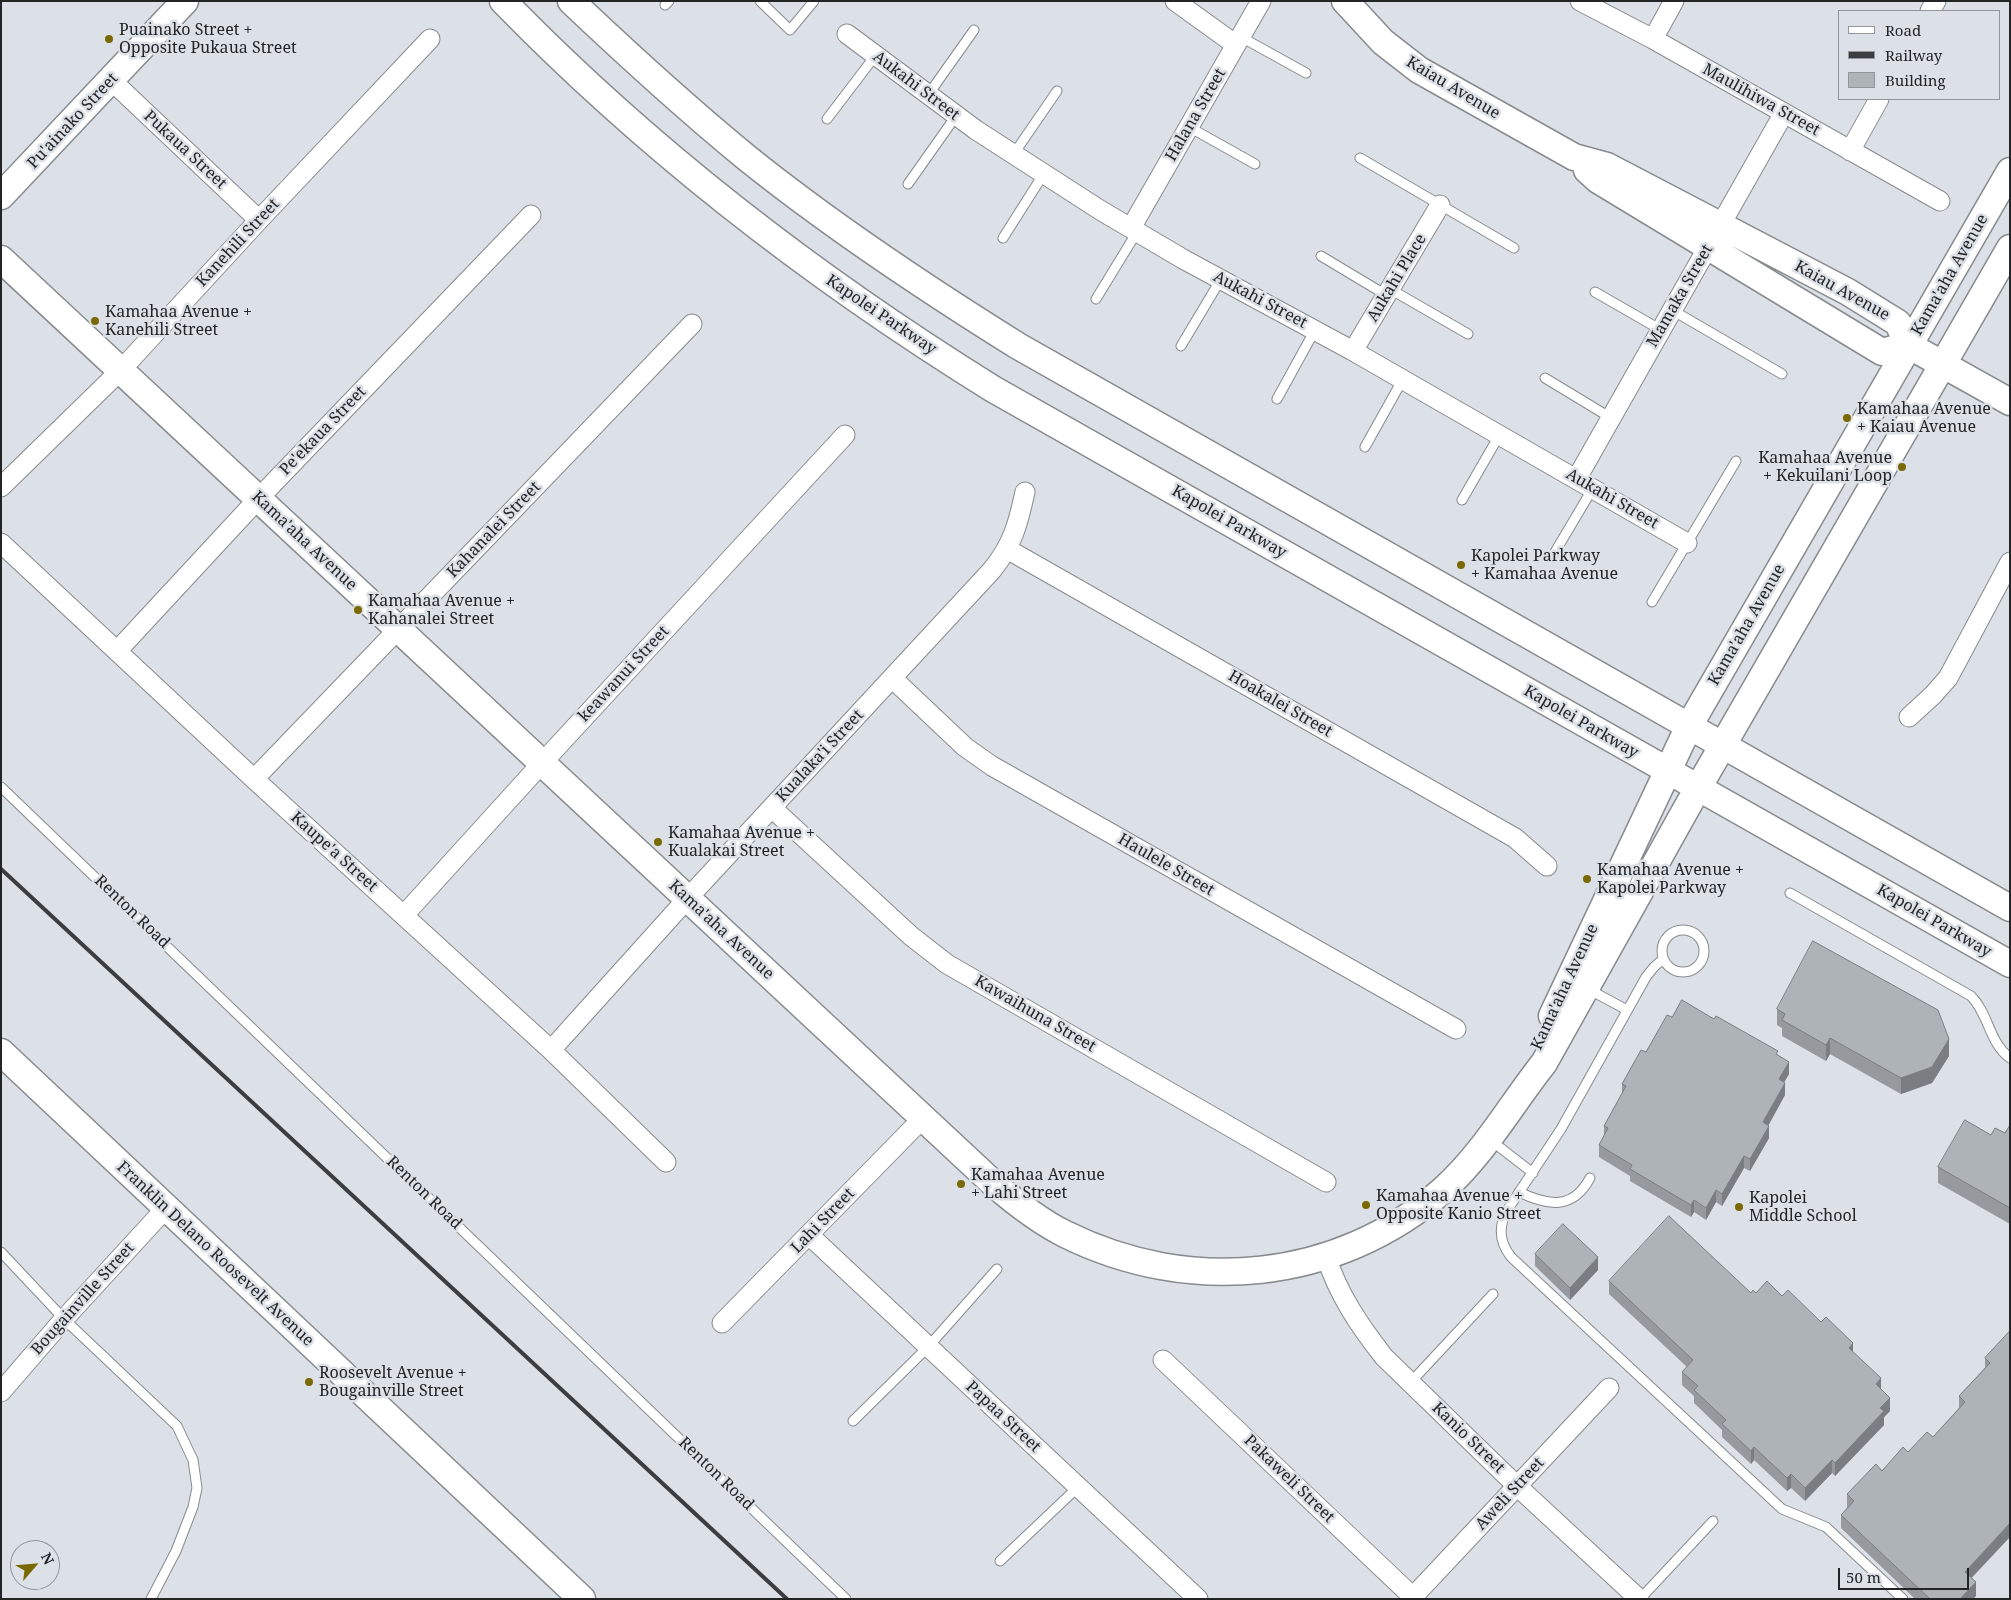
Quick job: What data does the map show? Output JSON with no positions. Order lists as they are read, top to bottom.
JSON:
{
  "streets": {
    "street": [
      "Aukahi Street",
      "Kaiau Avenue",
      "Maulihiwa Street",
      "Halana Street",
      "Pu'ainako Street",
      "Pukaua Street",
      "Kanehili Street",
      "Kama'aha Avenue",
      "Aukahi Place",
      "Mamaka Street",
      "Kapolei Parkway",
      "Pe'ekaua Street",
      "Kahanalei Street",
      "keawanui Street",
      "Hoakalei Street",
      "Kualaka'i Street",
      "Kaupe'a Street",
      "Haulele Street",
      "Kawaihuna Street",
      "Lahi Street",
      "Franklin Delano Roosevelt Avenue",
      "Bougainville Street",
      "Papaa Street",
      "Kanio Street",
      "Pakaweli Street",
      "Aweli Street"
    ],
    "lane": ["Renton Road"]
  },
  "crossings": [
    ["Aukahi Street", "Halana Street"],
    ["Aukahi Street", "Aukahi Place"],
    ["Aukahi Street", "Mamaka Street"],
    ["Kaiau Avenue", "Kama'aha Avenue"],
    ["Kaiau Avenue", "Mamaka Street"],
    ["Maulihiwa Street", "Mamaka Street"],
    ["Pu'ainako Street", "Pukaua Street"],
    ["Pukaua Street", "Kanehili Street"],
    ["Kanehili Street", "Kama'aha Avenue"],
    ["Kama'aha Avenue", "Kapolei Parkway"],
    ["Kama'aha Avenue", "Pe'ekaua Street"],
    ["Kama'aha Avenue", "Kahanalei Street"],
    ["Kama'aha Avenue", "keawanui Street"],
    ["Kama'aha Avenue", "Kualaka'i Street"],
    ["Kama'aha Avenue", "Lahi Street"],
    ["Kama'aha Avenue", "Kanio Street"],
    ["Pe'ekaua Street", "Kaupe'a Street"],
    ["Kahanalei Street", "Kaupe'a Street"],
    ["keawanui Street", "Kaupe'a Street"],
    ["Hoakalei Street", "Kualaka'i Street"],
    ["Kualaka'i Street", "Kaupe'a Street"],
    ["Kualaka'i Street", "Haulele Street"],
    ["Kualaka'i Street", "Kawaihuna Street"],
    ["Lahi Street", "Papaa Street"],
    ["Franklin Delano Roosevelt Avenue", "Bougainville Street"],
    ["Kanio Street", "Aweli Street"],
    ["Pakaweli Street", "Aweli Street"]
  ],
  "places": [
    "Puainako Street + Opposite Pukaua Street",
    "Kamahaa Avenue + Kanehili Street",
    "Kamahaa Avenue + Kaiau Avenue",
    "Kamahaa Avenue + Kekuilani Loop",
    "Kapolei Parkway + Kamahaa Avenue",
    "Kamahaa Avenue + Kahanalei Street",
    "Kamahaa Avenue + Kualakai Street",
    "Kamahaa Avenue + Kapolei Parkway",
    "Kamahaa Avenue + Lahi Street",
    "Kamahaa Avenue + Opposite Kanio Street",
    "Kapolei Middle School",
    "Roosevelt Avenue + Bougainville Street"
  ],
  "legend": ["Road", "Railway", "Building"],
  "scale_bar": "50 m",
  "north": "top right"
}
